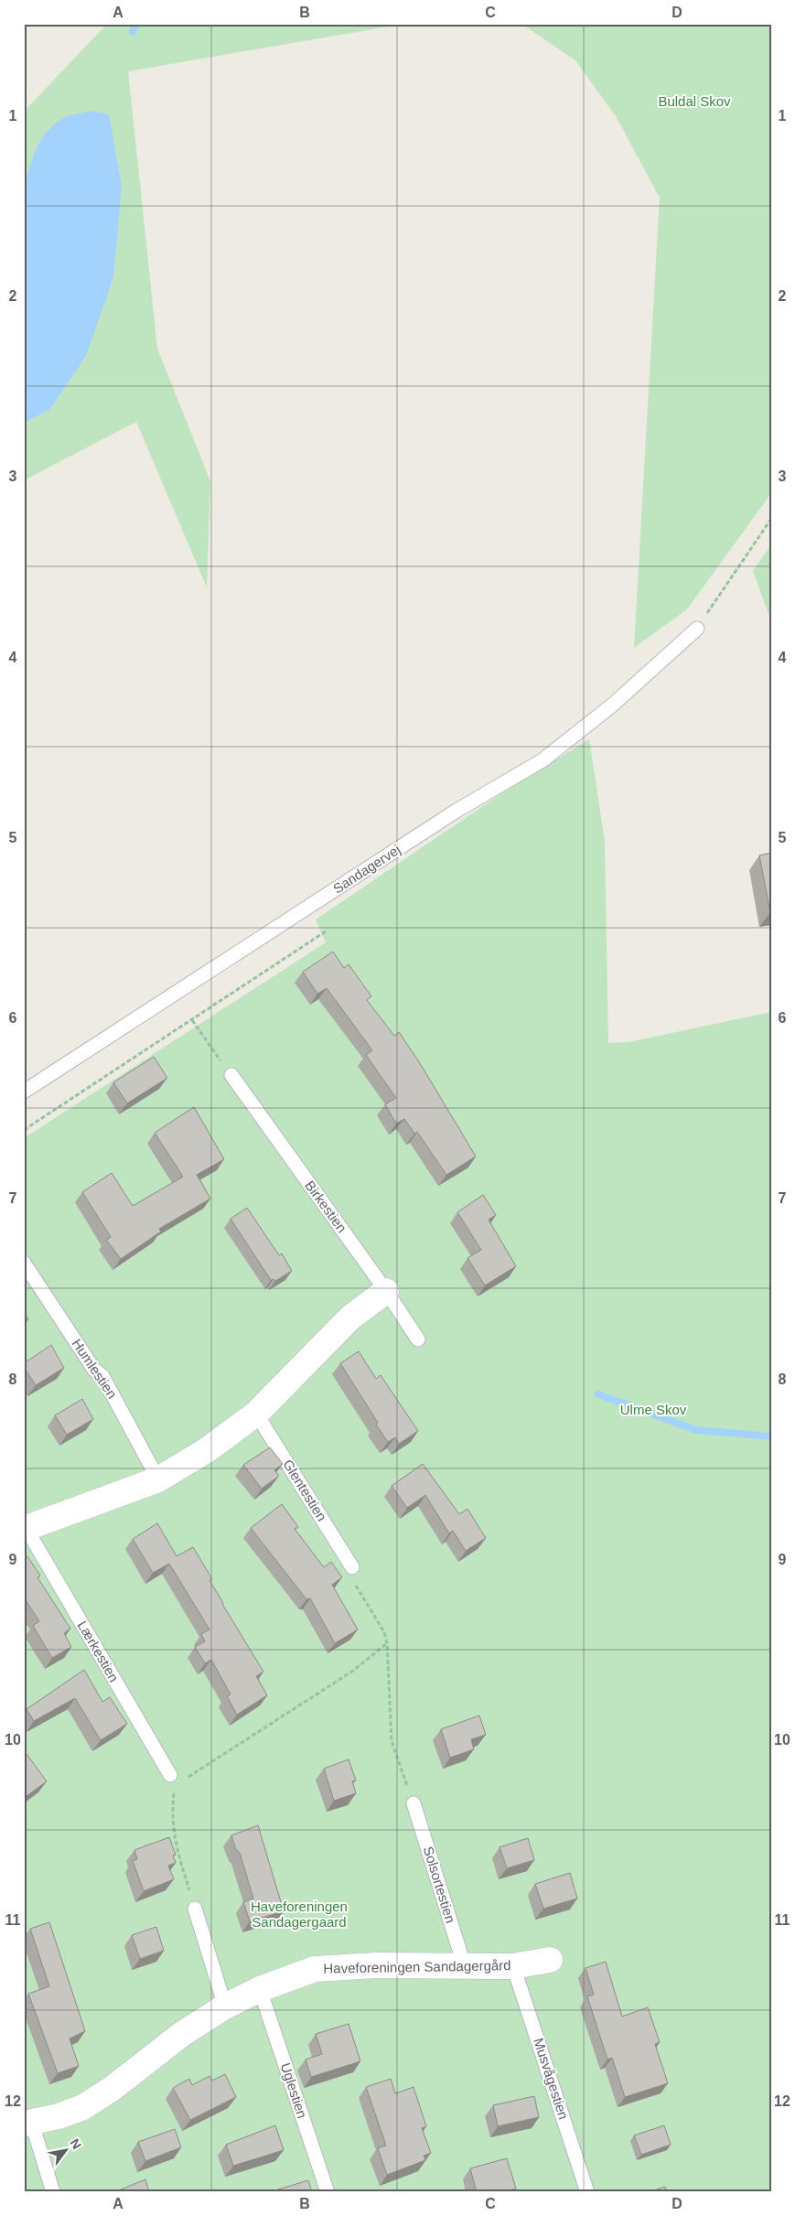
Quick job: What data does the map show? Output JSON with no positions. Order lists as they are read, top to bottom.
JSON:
{
  "streets": {
    "street": ["Haveforeningen Sandagergård"],
    "lane": [
      "Sandagervej",
      "Birkestien",
      "Humlestien",
      "Glentestien",
      "Lærkestien",
      "Solsortestien",
      "Musvågestien",
      "Uglestien"
    ]
  },
  "crossings": [
    ["Solsortestien", "Haveforeningen Sandagergård"],
    ["Haveforeningen Sandagergård", "Musvågestien"],
    ["Haveforeningen Sandagergård", "Uglestien"]
  ],
  "parks": ["Buldal Skov", "Ulme Skov", "Haveforeningen Sandagergaard"],
  "north": "top right",
  "grid": {
    "columns": [
      "A",
      "B",
      "C",
      "D"
    ],
    "rows": [
      "1",
      "2",
      "3",
      "4",
      "5",
      "6",
      "7",
      "8",
      "9",
      "10",
      "11",
      "12"
    ]
  }
}
